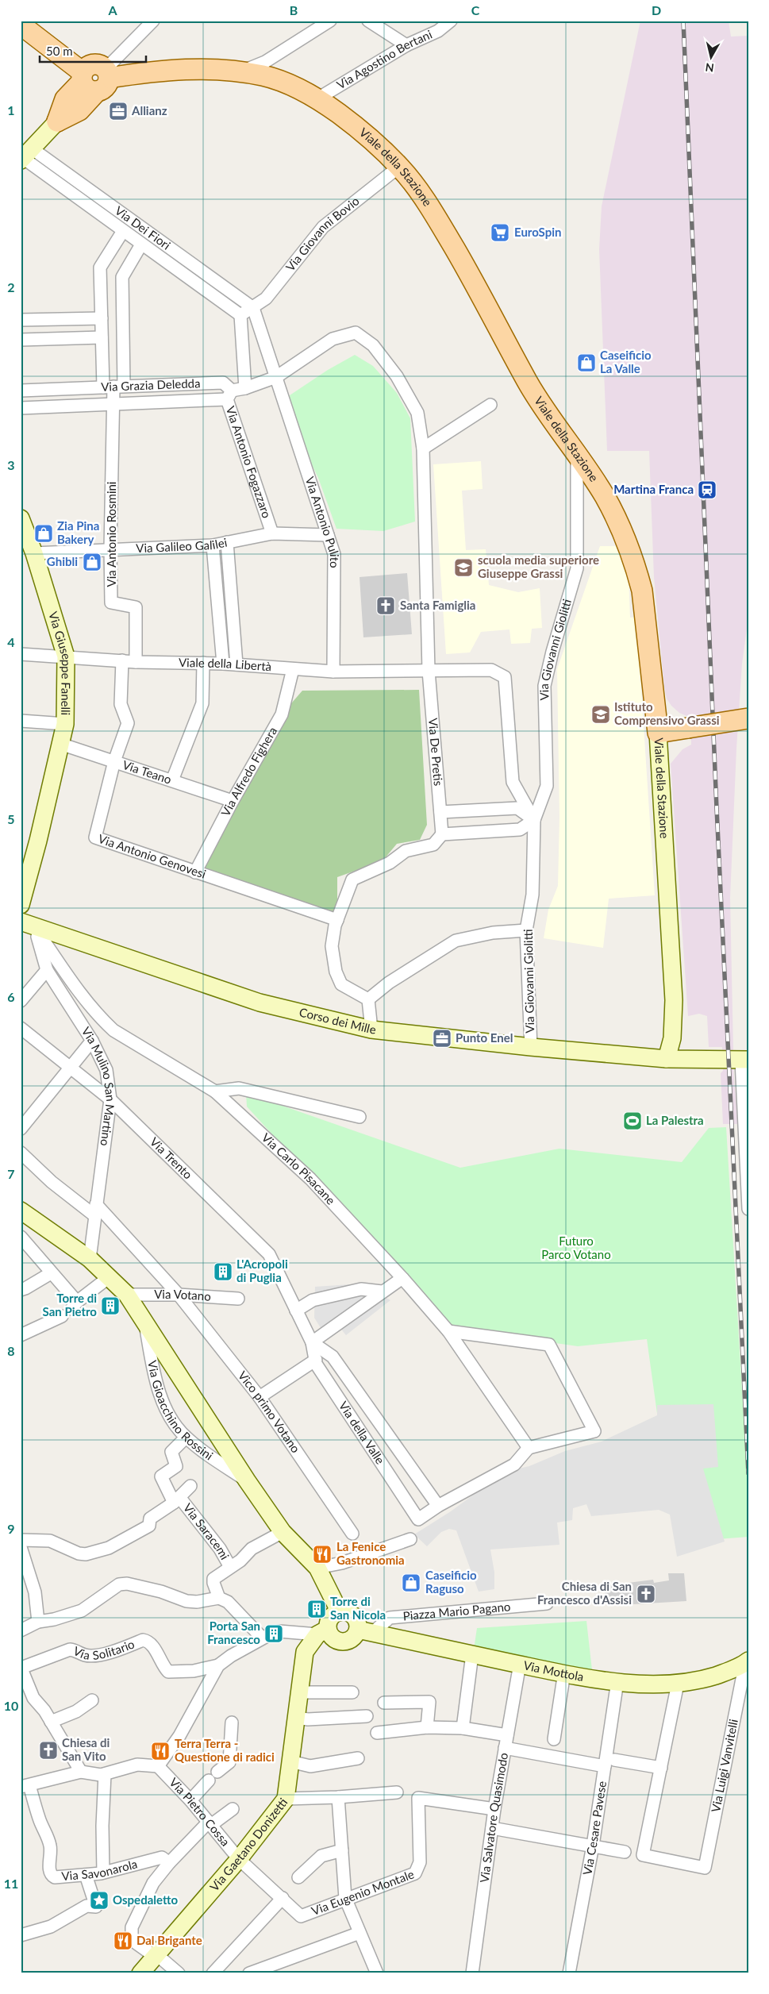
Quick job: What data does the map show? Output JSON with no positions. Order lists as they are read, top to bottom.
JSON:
{
  "streets": {
    "main road": ["Viale della Stazione"],
    "street": [
      "Via Agostino Bertani",
      "Via Dei Fiori",
      "Via Giovanni Bovio",
      "Via Grazia Deledda",
      "Via Antonio Fogazzaro",
      "Via Antonio Pulito",
      "Via Antonio Rosmini",
      "Via Galileo Galilei",
      "Via Giovanni Giolitti",
      "Via Giuseppe Fanelli",
      "Viale della Libertà",
      "Via De Pretis",
      "Via Teano",
      "Via Alfredo Fighera",
      "Via Antonio Genovesi",
      "Corso dei Mille",
      "Via Mulino San Martino",
      "Via Trento",
      "Via Carlo Pisacane",
      "Via Votano",
      "Via Gioacchino Rossini",
      "Vico primo Votano",
      "Via della Valle",
      "Via Saracemi",
      "Piazza Mario Pagano",
      "Via Solitario",
      "Via Mottola",
      "Via Luigi Vanvitelli",
      "Via Pietro Cossa",
      "Via Salvatore Quasimodo",
      "Via Cesare Pavese",
      "Via Gaetano Donizetti",
      "Via Savonarola",
      "Via Eugenio Montale"
    ]
  },
  "crossings": [
    ["Via Agostino Bertani", "Viale della Stazione"],
    ["Viale della Stazione", "Via Giovanni Bovio"],
    ["Viale della Stazione", "Via Giovanni Giolitti"],
    ["Viale della Stazione", "Corso dei Mille"],
    ["Via Dei Fiori", "Via Giovanni Bovio"],
    ["Via Dei Fiori", "Via Antonio Rosmini"],
    ["Via Grazia Deledda", "Via Antonio Fogazzaro"],
    ["Via Grazia Deledda", "Via Antonio Pulito"],
    ["Via Grazia Deledda", "Via Antonio Rosmini"],
    ["Via Grazia Deledda", "Via De Pretis"],
    ["Via Antonio Fogazzaro", "Via Galileo Galilei"],
    ["Via Antonio Pulito", "Via Galileo Galilei"],
    ["Via Antonio Pulito", "Viale della Libertà"],
    ["Via Antonio Rosmini", "Via Galileo Galilei"],
    ["Via Antonio Rosmini", "Viale della Libertà"],
    ["Via Galileo Galilei", "Via Giuseppe Fanelli"],
    ["Via Giovanni Giolitti", "Corso dei Mille"],
    ["Via Giuseppe Fanelli", "Viale della Libertà"],
    ["Via Giuseppe Fanelli", "Via Teano"],
    ["Viale della Libertà", "Via De Pretis"],
    ["Viale della Libertà", "Via Alfredo Fighera"],
    ["Viale della Libertà", "Via Antonio Genovesi"],
    ["Via Teano", "Via Alfredo Fighera"],
    ["Via Teano", "Via Antonio Genovesi"],
    ["Via Alfredo Fighera", "Via Antonio Genovesi"],
    ["Corso dei Mille", "Via Mulino San Martino"],
    ["Corso dei Mille", "Via Carlo Pisacane"],
    ["Via Mulino San Martino", "Via Trento"],
    ["Via Mulino San Martino", "Via Carlo Pisacane"],
    ["Via Mulino San Martino", "Via Gioacchino Rossini"],
    ["Via Mulino San Martino", "Vico primo Votano"],
    ["Via Trento", "Via della Valle"],
    ["Via Votano", "Via Gioacchino Rossini"],
    ["Via Votano", "Vico primo Votano"],
    ["Via Gioacchino Rossini", "Via Saracemi"],
    ["Piazza Mario Pagano", "Via Mottola"],
    ["Via Mottola", "Via Luigi Vanvitelli"],
    ["Via Mottola", "Via Salvatore Quasimodo"],
    ["Via Mottola", "Via Cesare Pavese"],
    ["Via Pietro Cossa", "Via Gaetano Donizetti"],
    ["Via Pietro Cossa", "Via Eugenio Montale"],
    ["Via Salvatore Quasimodo", "Via Eugenio Montale"]
  ],
  "parks": ["Futuro Parco Votano"],
  "places": {
    "office": ["Allianz", "Punto Enel"],
    "supermarket": ["EuroSpin"],
    "shop": [
      "Caseificio La Valle",
      "Zia Pina Bakery",
      "Ghibli",
      "Caseificio Raguso"
    ],
    "station": ["Martina Franca"],
    "school or university": ["scuola media superiore Giuseppe Grassi", "Istituto Comprensivo Grassi"],
    "church": ["Santa Famiglia", "Chiesa di San Francesco d'Assisi", "Chiesa di San Vito"],
    "sports": ["La Palestra"],
    "building": [
      "L'Acropoli di Puglia",
      "Torre di San Pietro",
      "Torre di San Nicola",
      "Porta San Francesco"
    ],
    "restaurant": ["La Fenice Gastronomia", "Terra Terra - Questione di radici", "Dal Brigante"],
    "place": ["Ospedaletto"]
  },
  "scale_bar": "50 m",
  "north": "bottom",
  "grid": {
    "columns": [
      "A",
      "B",
      "C",
      "D"
    ],
    "rows": [
      "1",
      "2",
      "3",
      "4",
      "5",
      "6",
      "7",
      "8",
      "9",
      "10",
      "11"
    ]
  }
}
